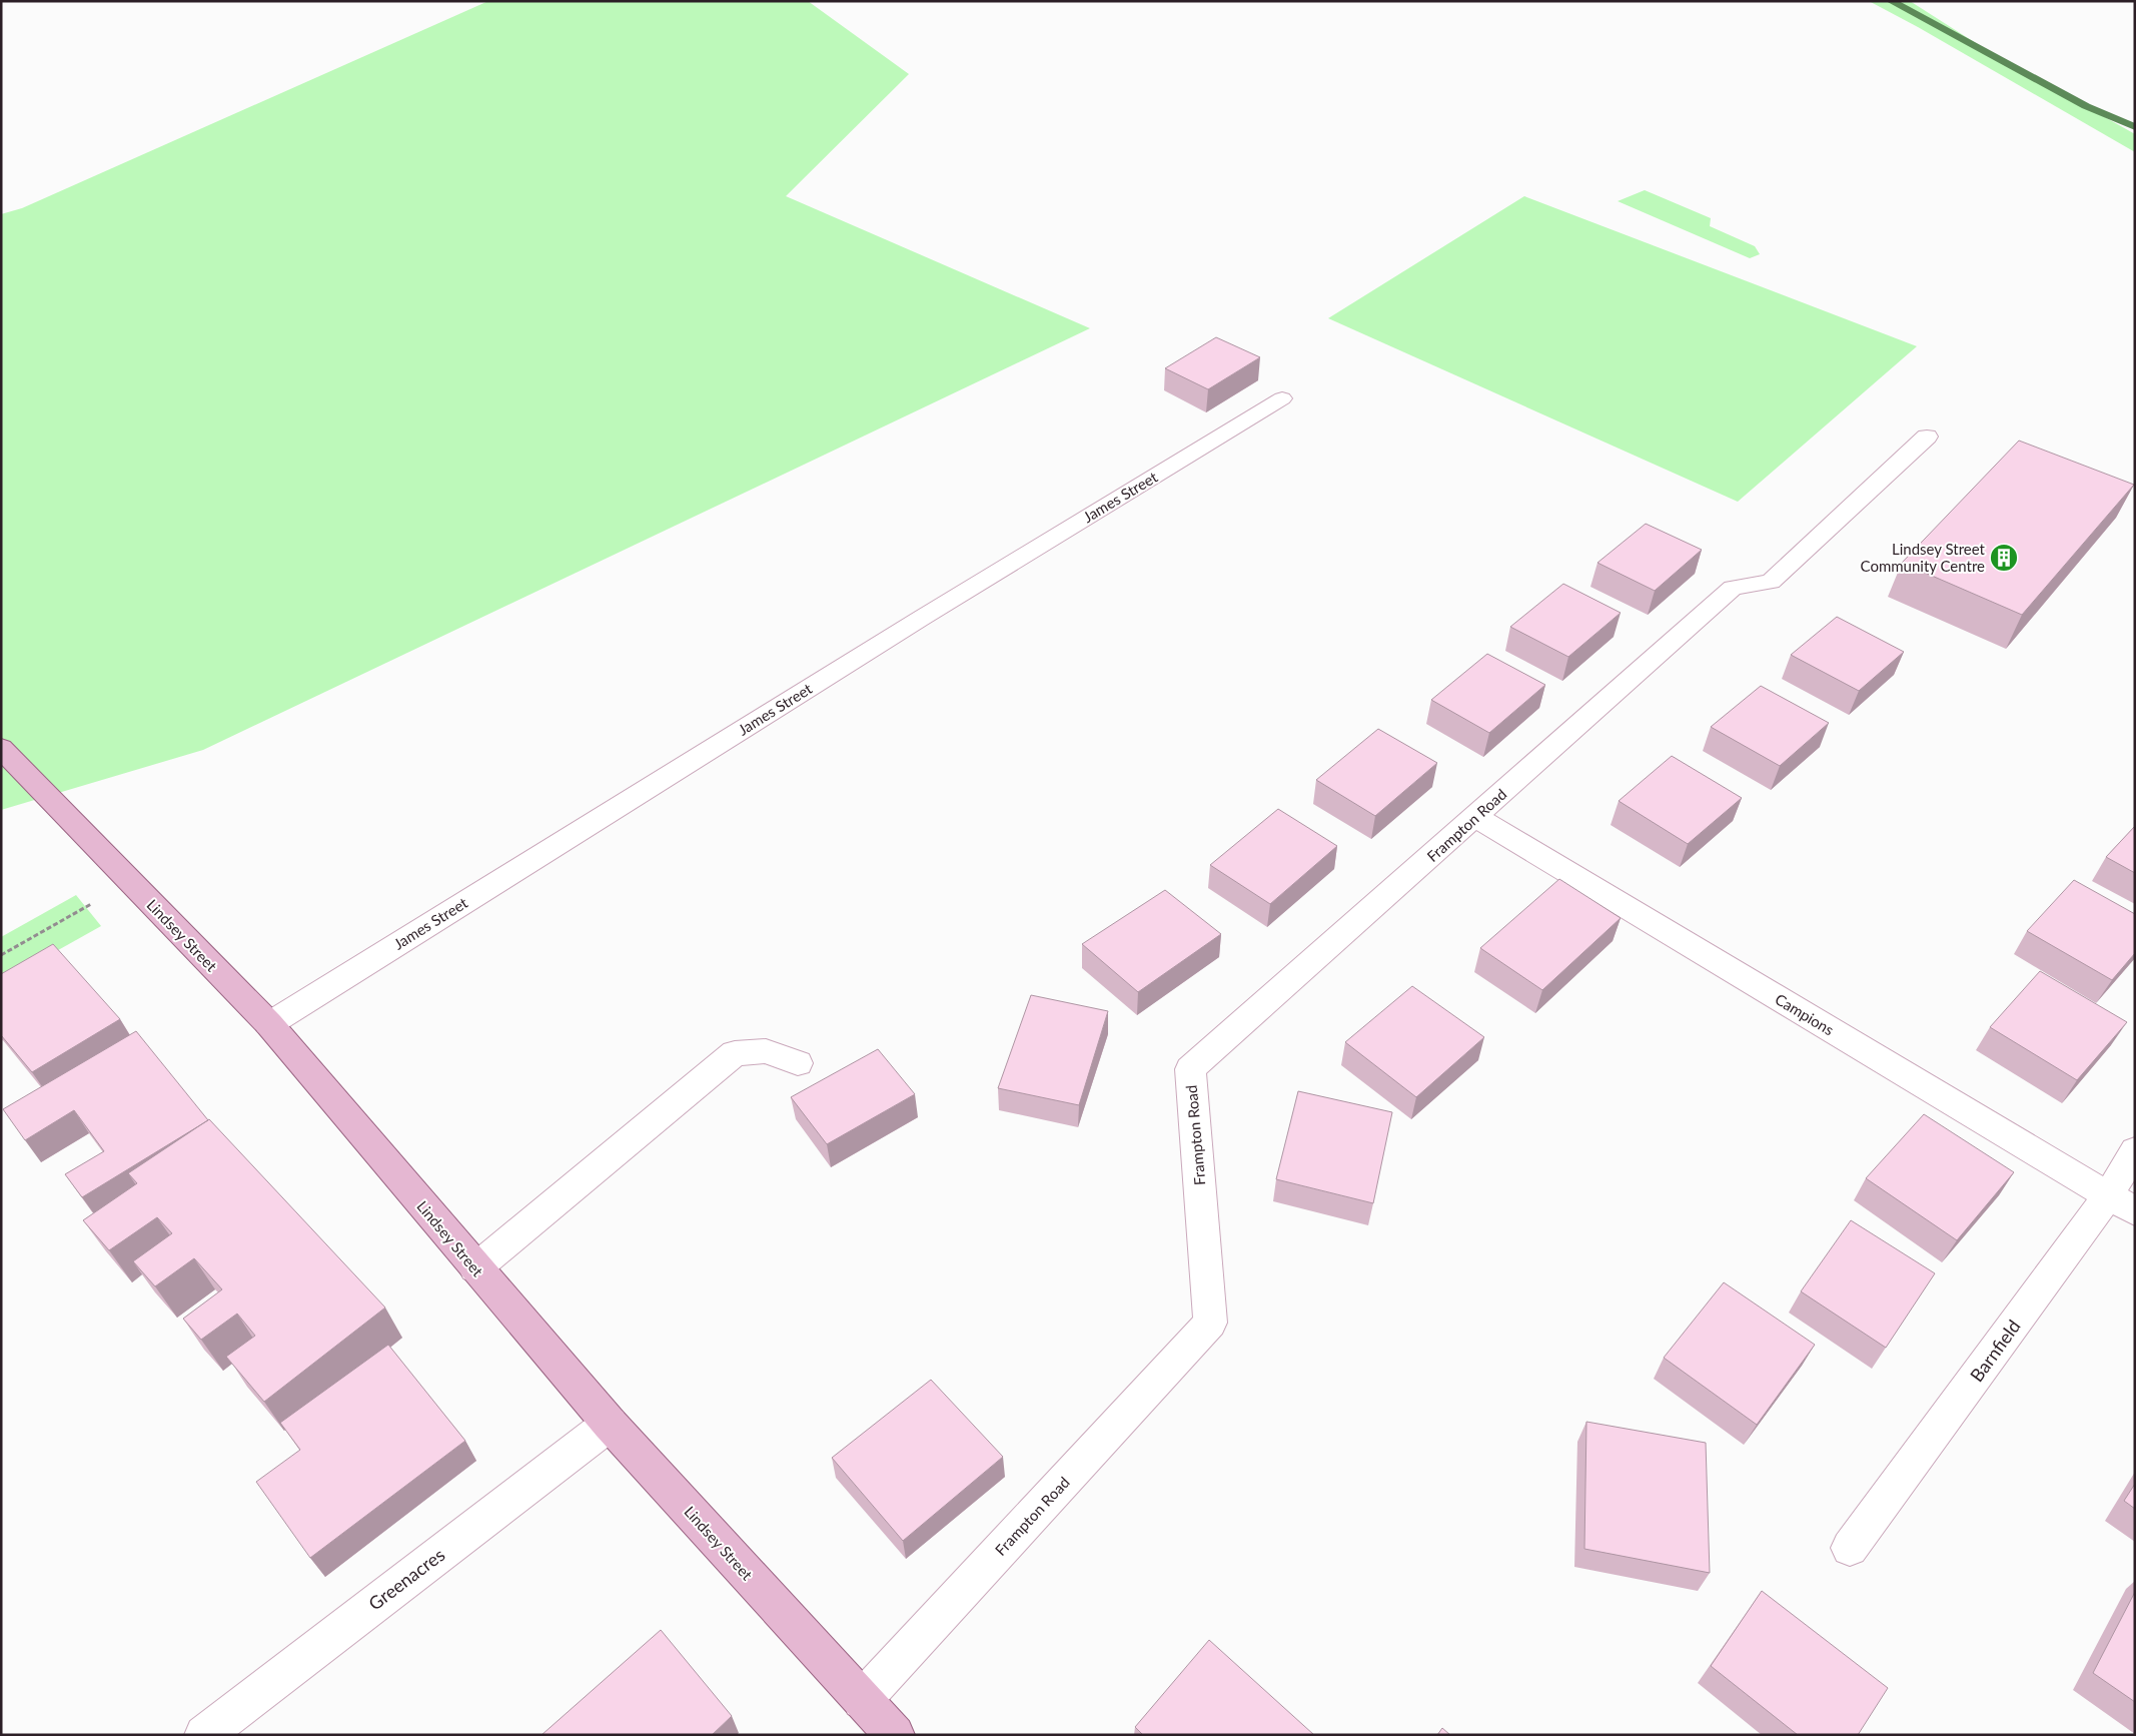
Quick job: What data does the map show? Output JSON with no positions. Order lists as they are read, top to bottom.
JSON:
{
  "streets": {
    "main road": ["Lindsey Street"],
    "street": [
      "James Street",
      "Frampton Road",
      "Campions",
      "Barnfield",
      "Greenacres"
    ]
  },
  "crossings": [
    ["James Street", "Lindsey Street"],
    ["Frampton Road", "Lindsey Street"],
    ["Frampton Road", "Campions"],
    ["Lindsey Street", "Greenacres"],
    ["Campions", "Barnfield"]
  ],
  "places": {
    "building": ["Lindsey Street Community Centre"]
  }
}
